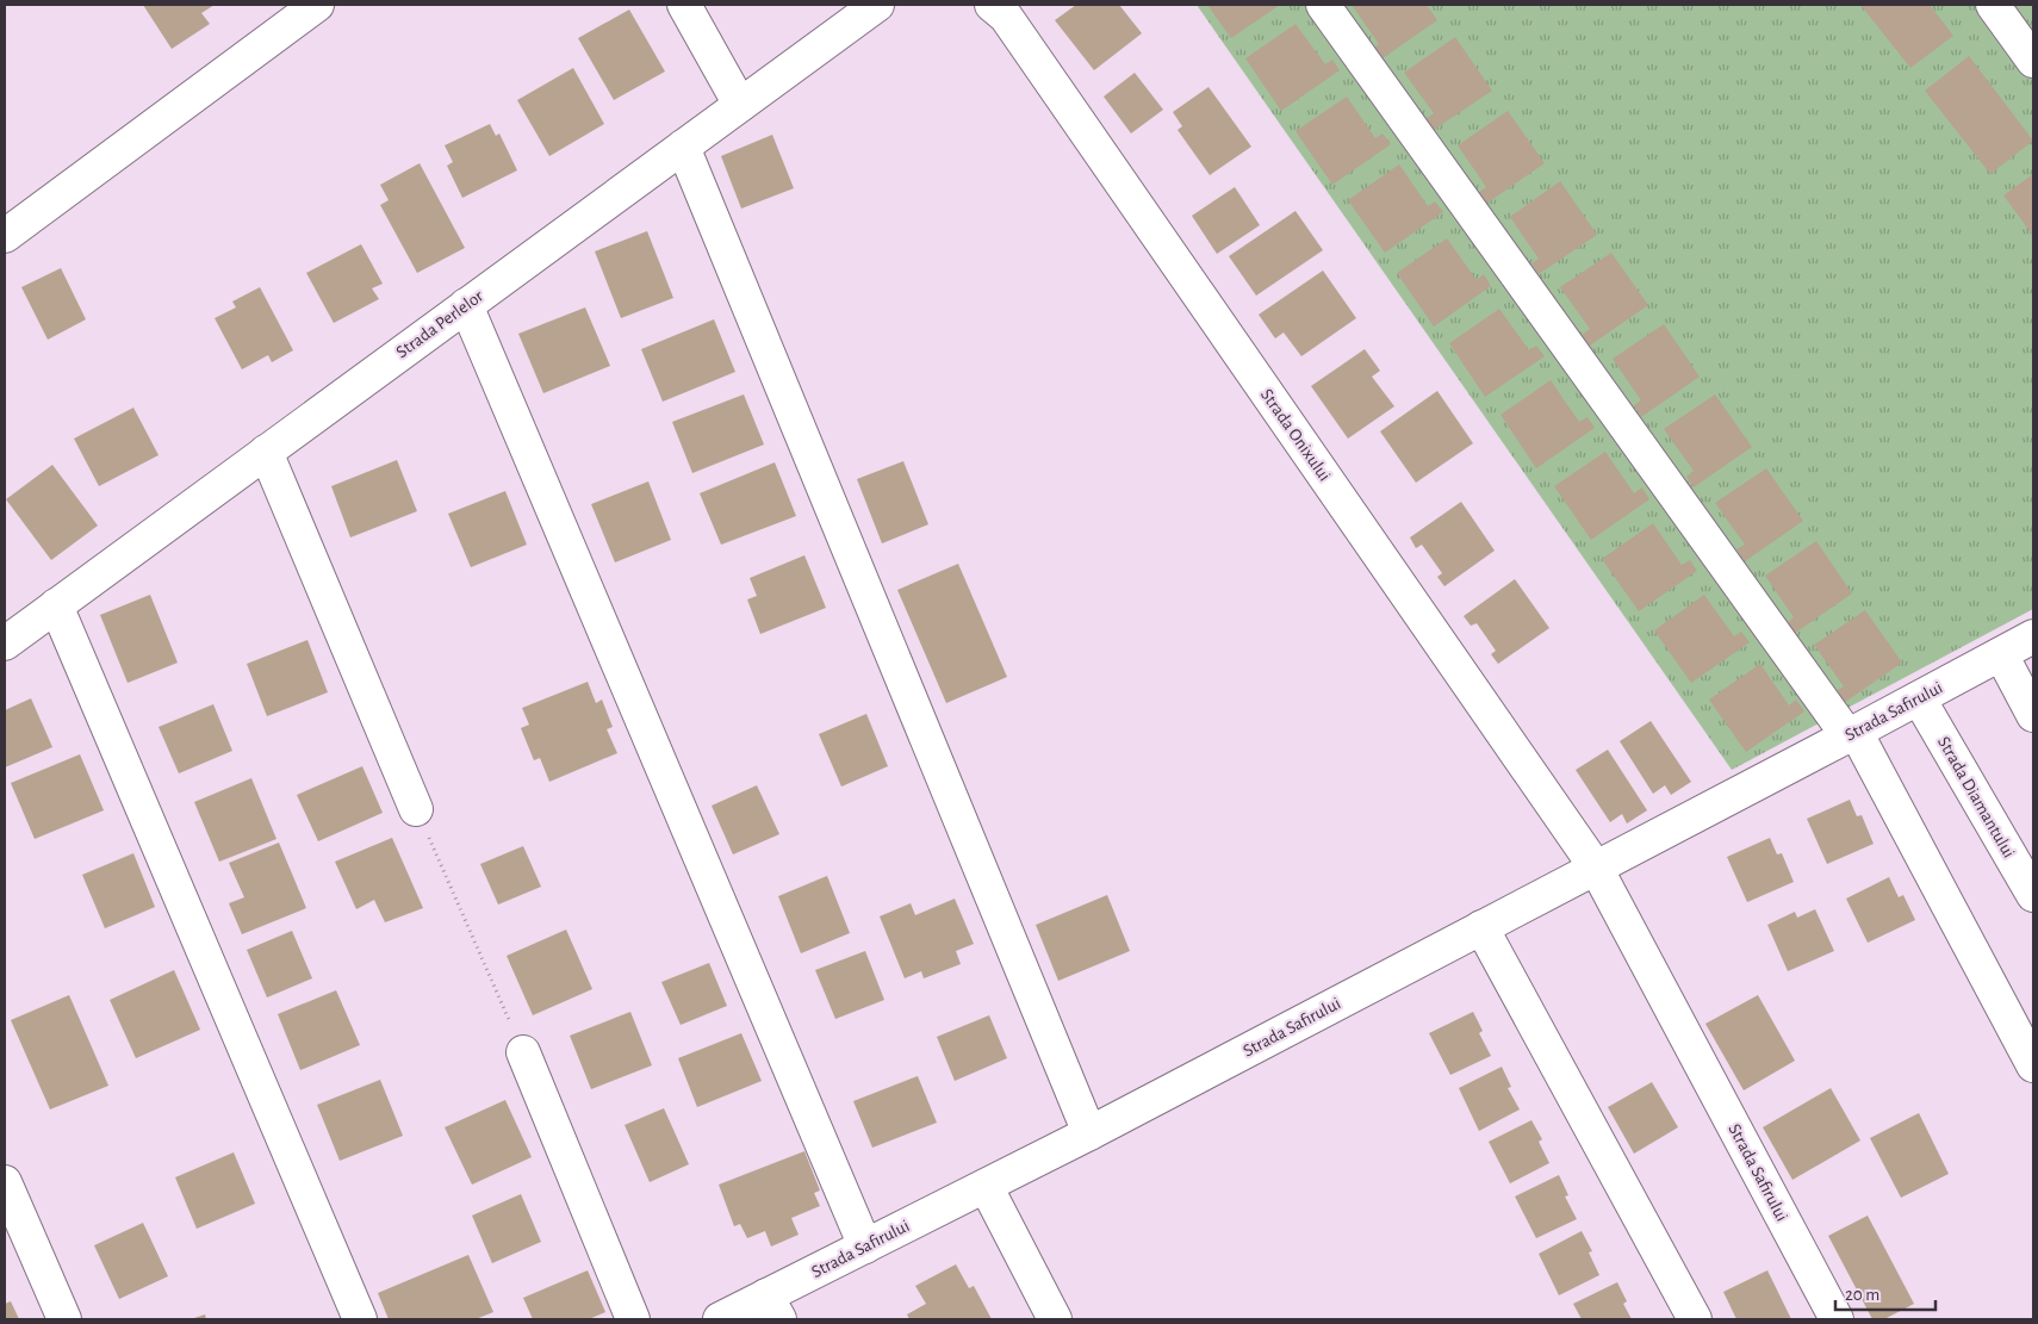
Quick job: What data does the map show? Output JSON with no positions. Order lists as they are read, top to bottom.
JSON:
{
  "streets": {
    "street": [
      "Strada Perlelor",
      "Strada Onixului",
      "Strada Safirului",
      "Strada Diamantului"
    ]
  },
  "crossings": [
    ["Strada Onixului", "Strada Safirului"],
    ["Strada Safirului", "Strada Diamantului"]
  ],
  "scale_bar": "20 m"
}
